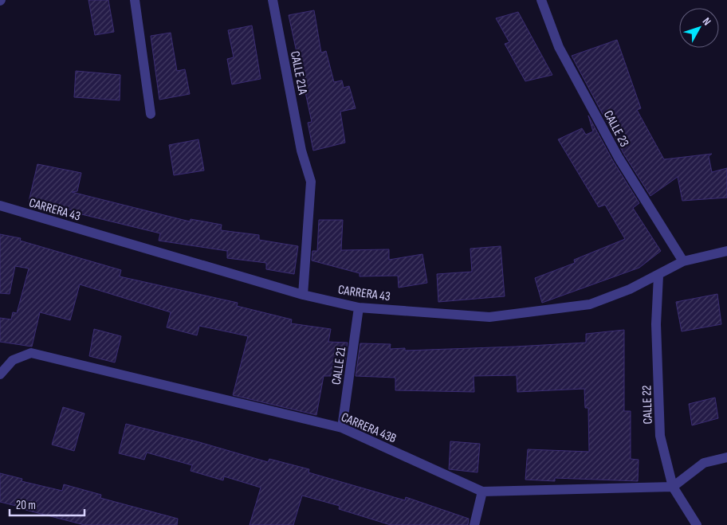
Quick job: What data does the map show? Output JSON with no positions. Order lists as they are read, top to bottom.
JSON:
{
  "streets": {
    "street": [
      "CALLE 21A",
      "CALLE 23",
      "CARRERA 43",
      "CALLE 21",
      "CALLE 22",
      "CARRERA 43B"
    ]
  },
  "crossings": [
    ["CALLE 21A", "CARRERA 43"],
    ["CALLE 23", "CARRERA 43"],
    ["CARRERA 43", "CALLE 21"],
    ["CARRERA 43", "CALLE 22"],
    ["CALLE 21", "CARRERA 43B"],
    ["CALLE 22", "CARRERA 43B"]
  ],
  "scale_bar": "20 m",
  "north": "top right"
}
